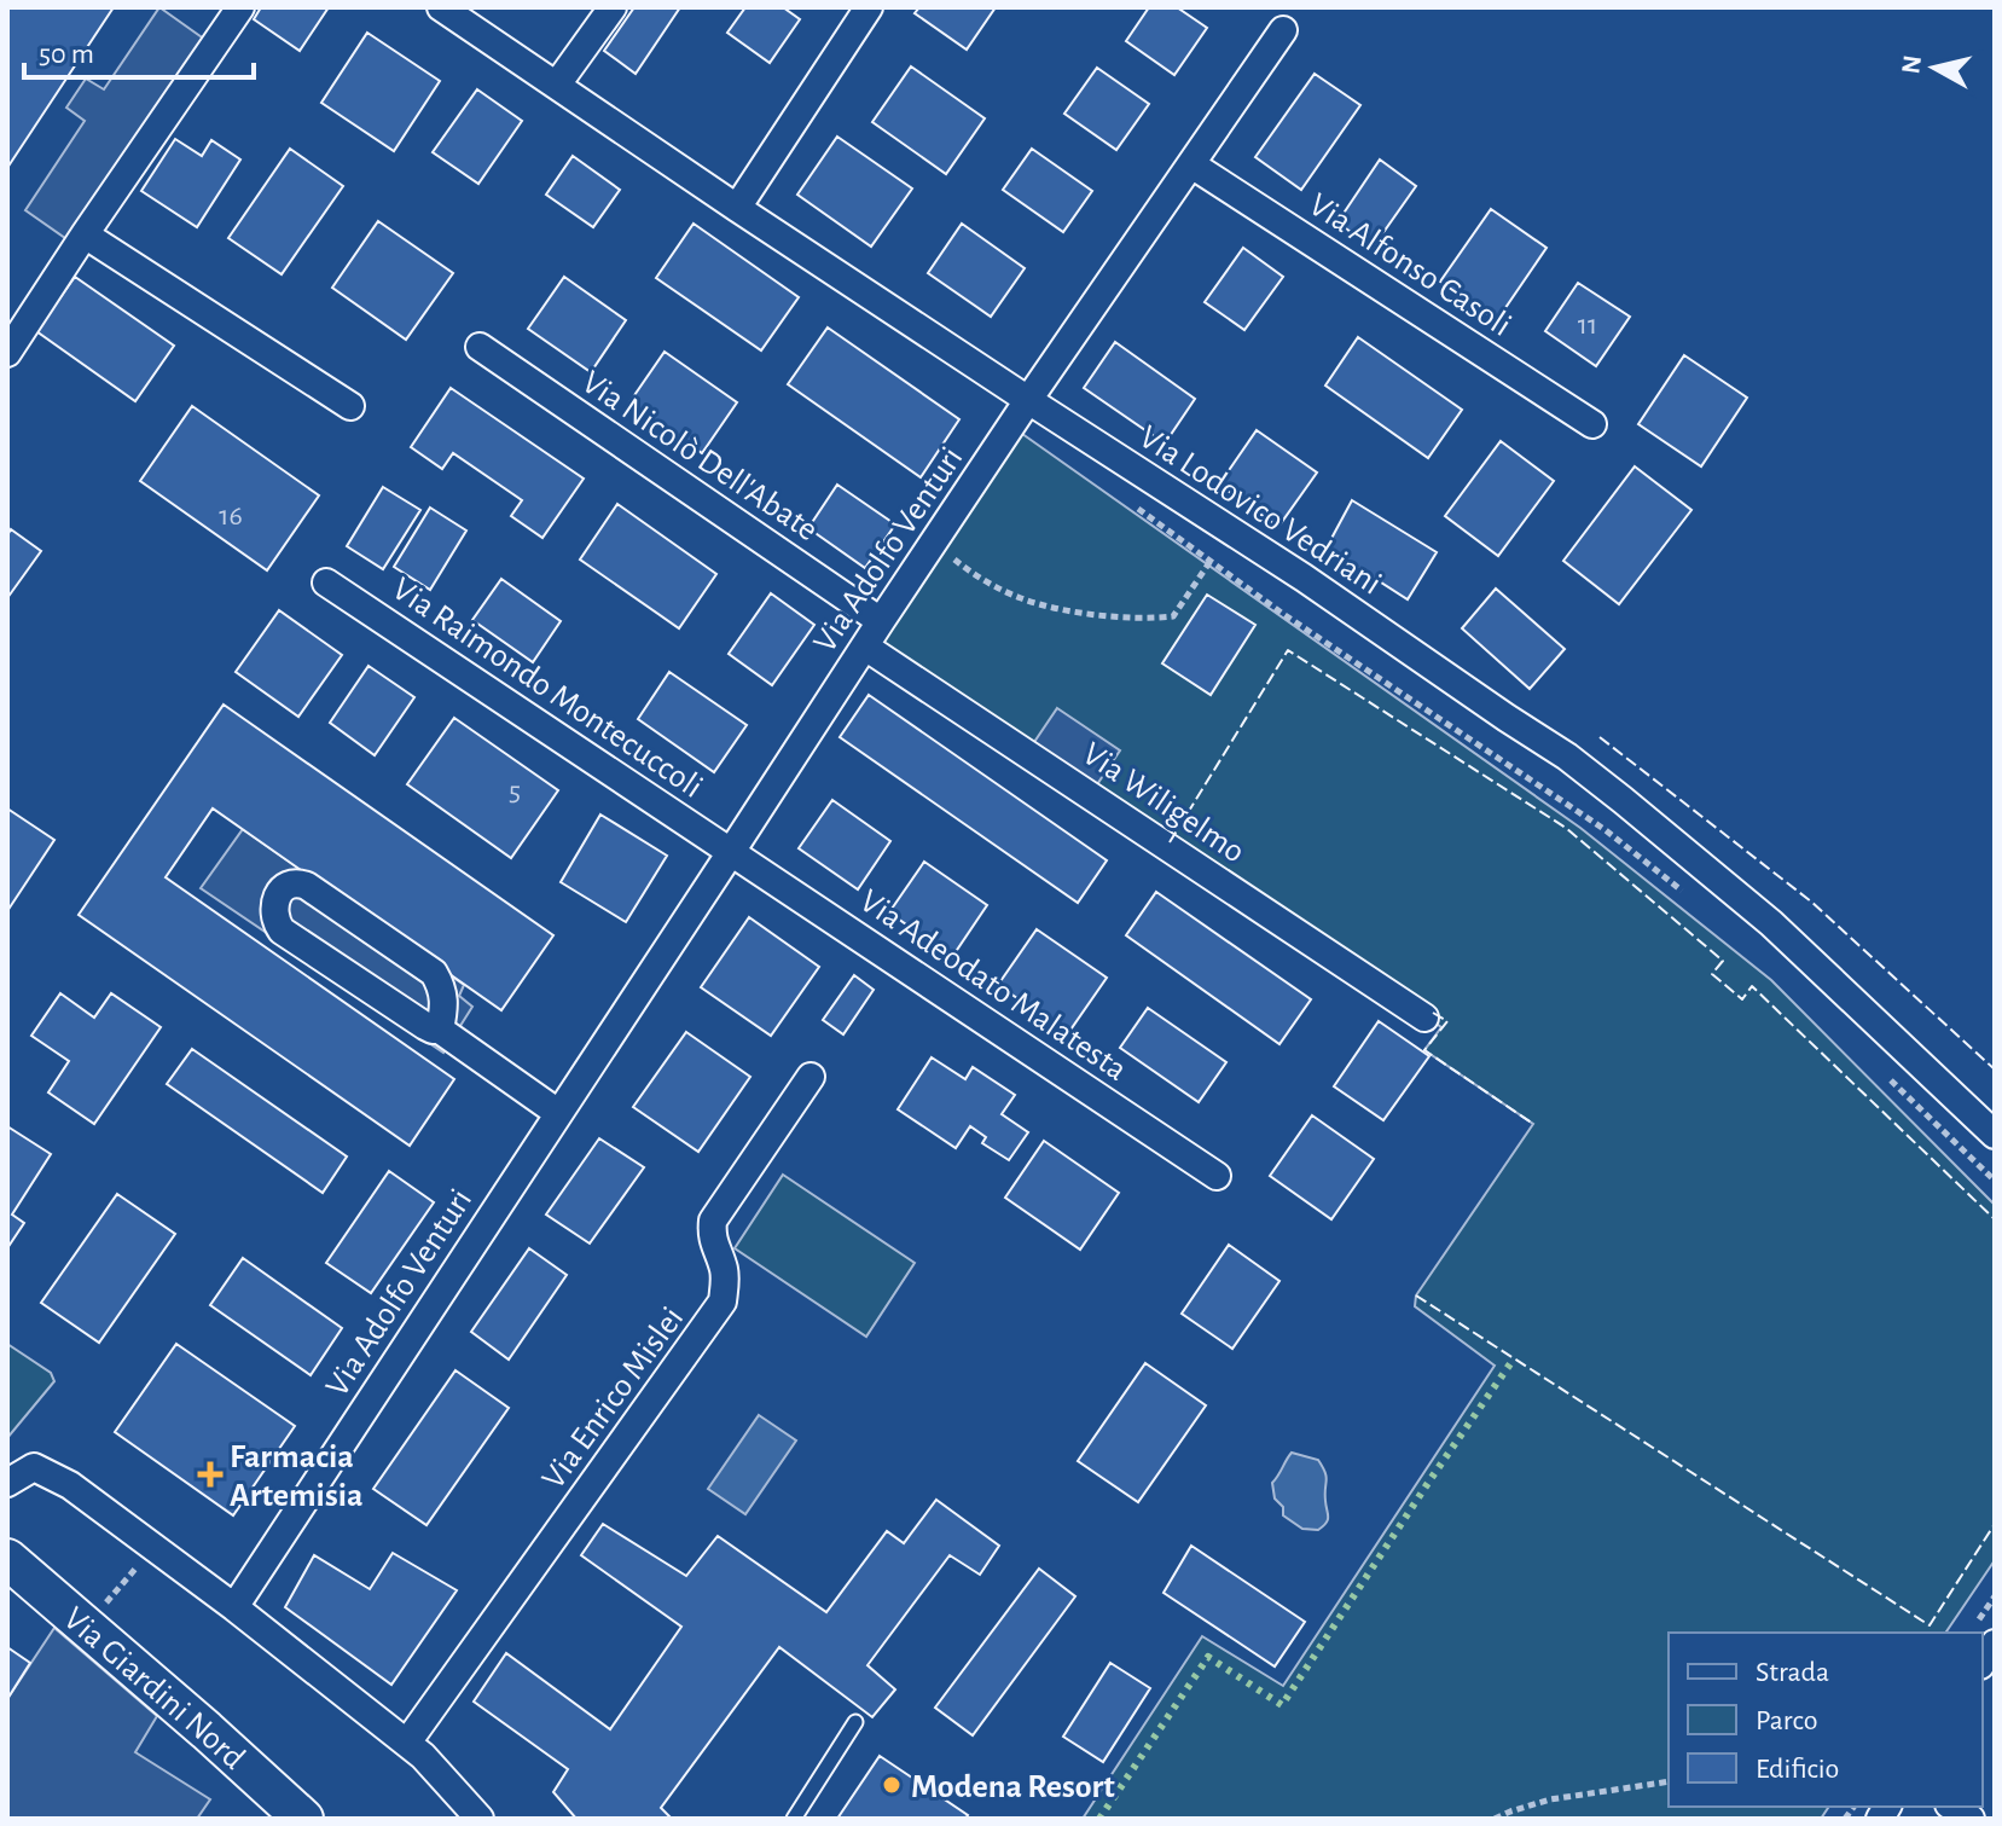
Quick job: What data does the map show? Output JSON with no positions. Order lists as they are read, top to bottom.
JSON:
{
  "streets": {
    "main road": ["Via Giardini Nord"],
    "street": [
      "Via Alfonso Casoli",
      "Via Nicolò Dell'Abate",
      "Via Lodovico Vedriani",
      "Via Adolfo Venturi",
      "Via Raimondo Montecuccoli",
      "Via Wiligelmo",
      "Via Adeodato Malatesta",
      "Via Enrico Mislei"
    ]
  },
  "crossings": [
    ["Via Alfonso Casoli", "Via Adolfo Venturi"],
    ["Via Nicolò Dell'Abate", "Via Adolfo Venturi"],
    ["Via Lodovico Vedriani", "Via Adolfo Venturi"],
    ["Via Adolfo Venturi", "Via Raimondo Montecuccoli"],
    ["Via Adolfo Venturi", "Via Wiligelmo"],
    ["Via Adolfo Venturi", "Via Adeodato Malatesta"],
    ["Via Raimondo Montecuccoli", "Via Adeodato Malatesta"]
  ],
  "places": {
    "health": ["Farmacia Artemisia"],
    "other": ["Modena Resort"]
  },
  "house_numbers": ["11", "16", "5"],
  "legend": ["Strada", "Parco", "Edificio"],
  "scale_bar": "50 m",
  "north": "left"
}
